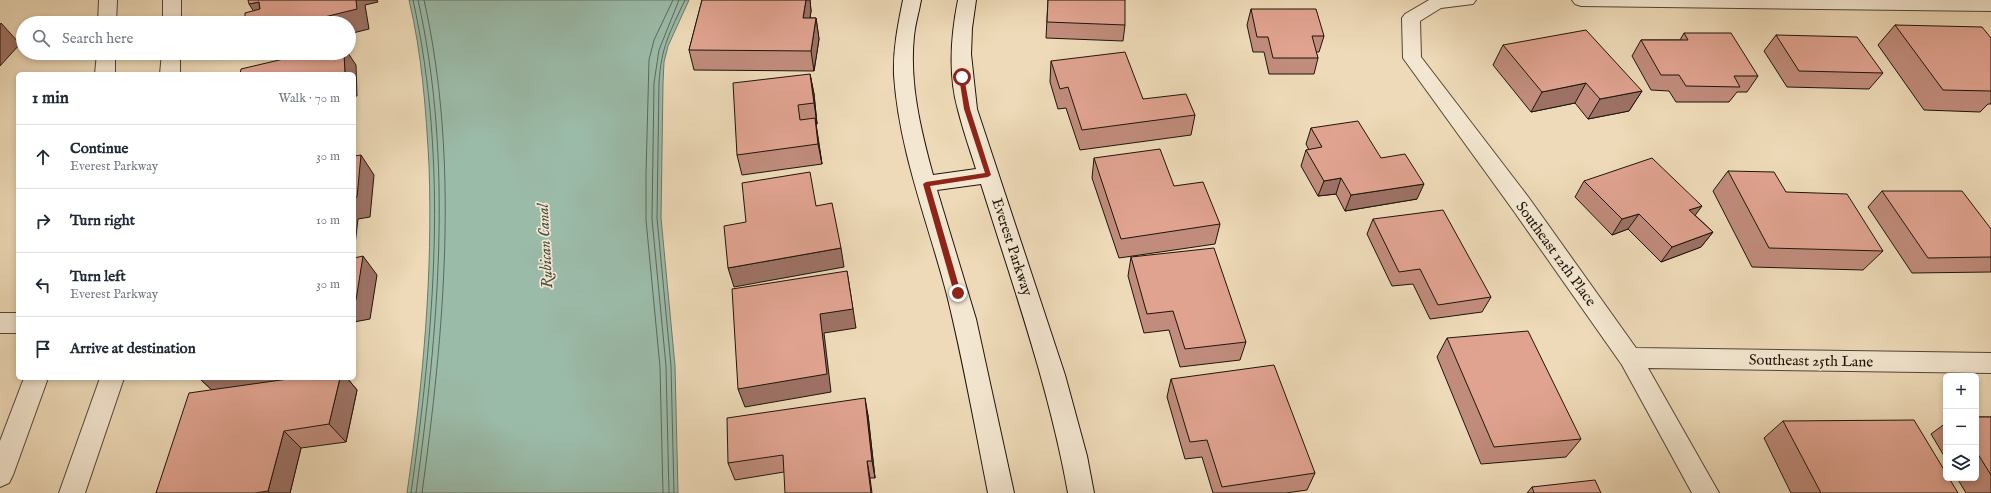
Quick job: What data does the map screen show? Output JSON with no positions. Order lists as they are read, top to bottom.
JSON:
{
  "streets": {
    "street": ["Everest Parkway", "Southeast 12th Place", "Southeast 25th Lane"]
  },
  "crossings": [
    ["Southeast 12th Place", "Southeast 25th Lane"]
  ],
  "water": ["Rubican Canal"],
  "page": {
    "search": "Search here",
    "heading": ["1 min", "Walk · 70 m"],
    "list": [
      ["Continue", "Everest Parkway", "30 m"],
      ["Turn right", "10 m"],
      ["Turn left", "Everest Parkway", "30 m"],
      "Arrive at destination"
    ],
    "map_buttons": ["+", "−"]
  }
}
